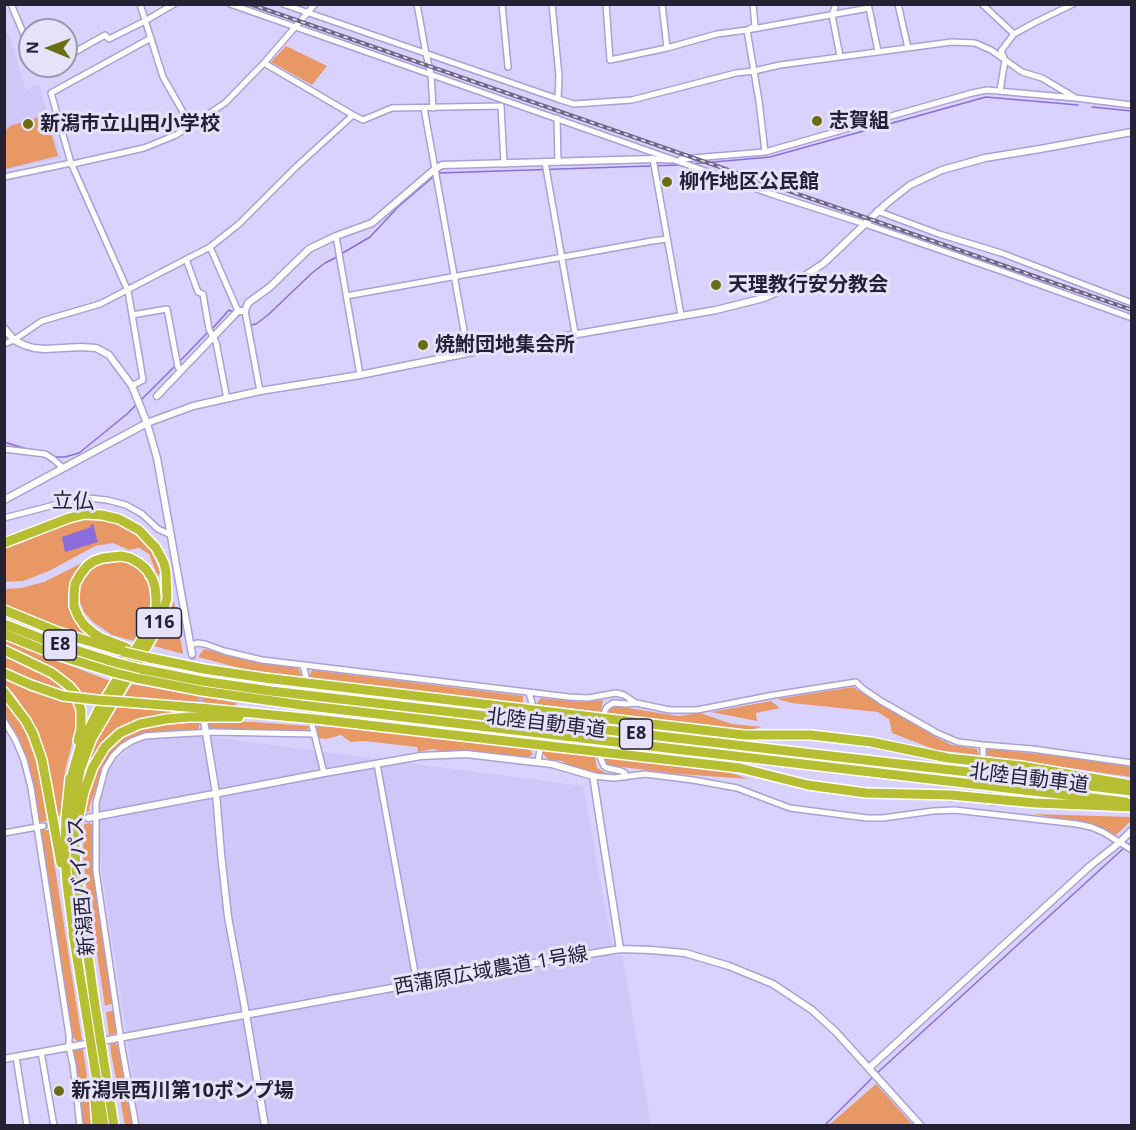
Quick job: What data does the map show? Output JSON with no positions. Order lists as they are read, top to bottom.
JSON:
{
  "streets": {
    "highway": [
      "116",
      "E8",
      "北陸自動車道",
      "新潟西バイパス"
    ],
    "street": ["西蒲原広域農道 1号線"]
  },
  "districts": ["立仏"],
  "places": [
    "志賀組",
    "新潟市立山田小学校",
    "柳作地区公民館",
    "天理教行安分教会",
    "焼鮒団地集会所",
    "新潟県西川第10ポンプ場"
  ],
  "north": "left"
}
